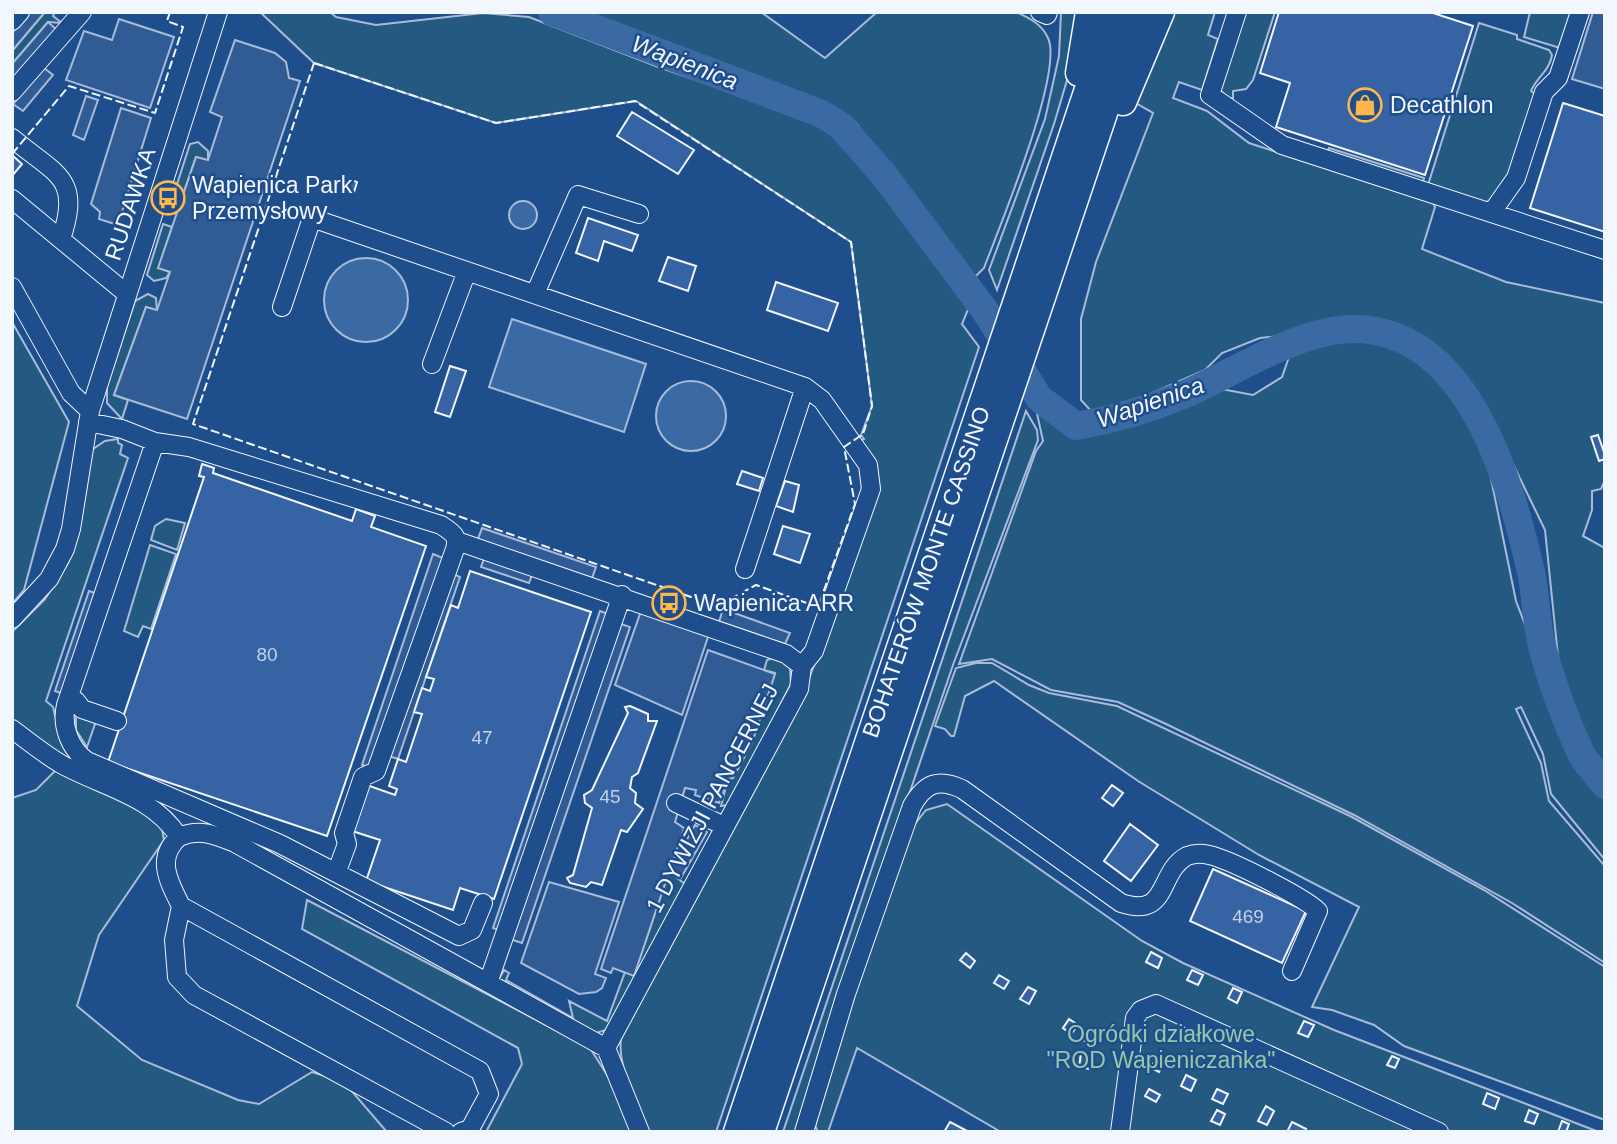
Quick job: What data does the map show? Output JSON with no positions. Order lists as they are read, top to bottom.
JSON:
{
  "streets": {
    "highway": ["BOHATERÓW MONTE CASSINO"],
    "street": ["RUDAWKA", "1 DYWIZJI PANCERNEJ"]
  },
  "crossings": [
    ["RUDAWKA", "1 DYWIZJI PANCERNEJ"]
  ],
  "water": ["Wapienica"],
  "parks": ["Ogródki działkowe \"ROD Wapieniczanka\""],
  "places": {
    "shop": ["Decathlon"],
    "bus stop": ["Wapienica Park Przemysłowy", "Wapienica ARR"]
  },
  "house_numbers": [
    "80",
    "47",
    "45",
    "469"
  ]
}
